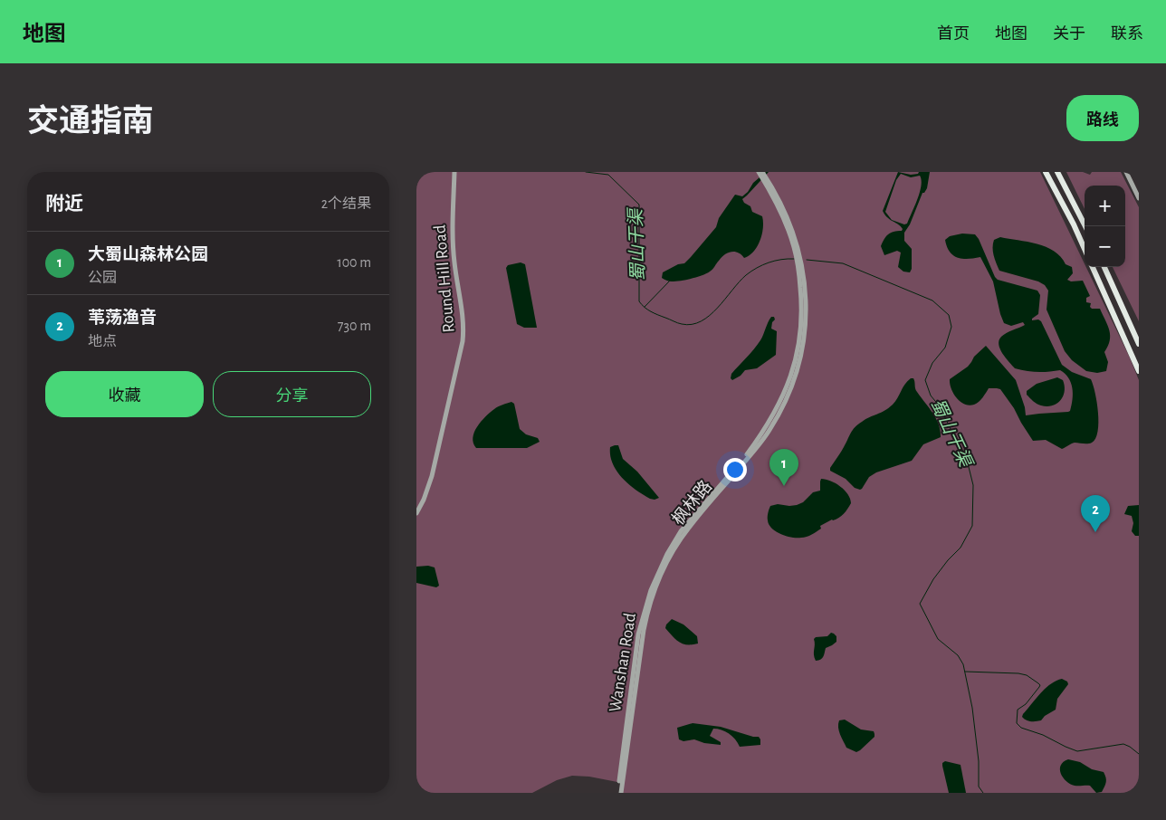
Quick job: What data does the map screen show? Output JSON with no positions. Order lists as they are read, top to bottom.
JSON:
{
  "streets": {
    "main road": ["Round Hill Road", "Wanshan Road"]
  },
  "water": ["蜀山干渠"],
  "page": {
    "header": "地图",
    "nav": [
      "首页",
      "地图",
      "关于",
      "联系"
    ],
    "title": "交通指南",
    "buttons": [
      "路线",
      ["收藏", "分享"]
    ],
    "heading": ["附近", "2个结果"],
    "map_buttons": ["+", "−"],
    "list": [
      {
        "mark": "1",
        "name": "大蜀山森林公园",
        "note": "公园",
        "value": "100 m"
      },
      {
        "mark": "2",
        "name": "苇荡渔音",
        "note": "地点",
        "value": "730 m"
      }
    ],
    "pins": ["1", "2"]
  }
}
